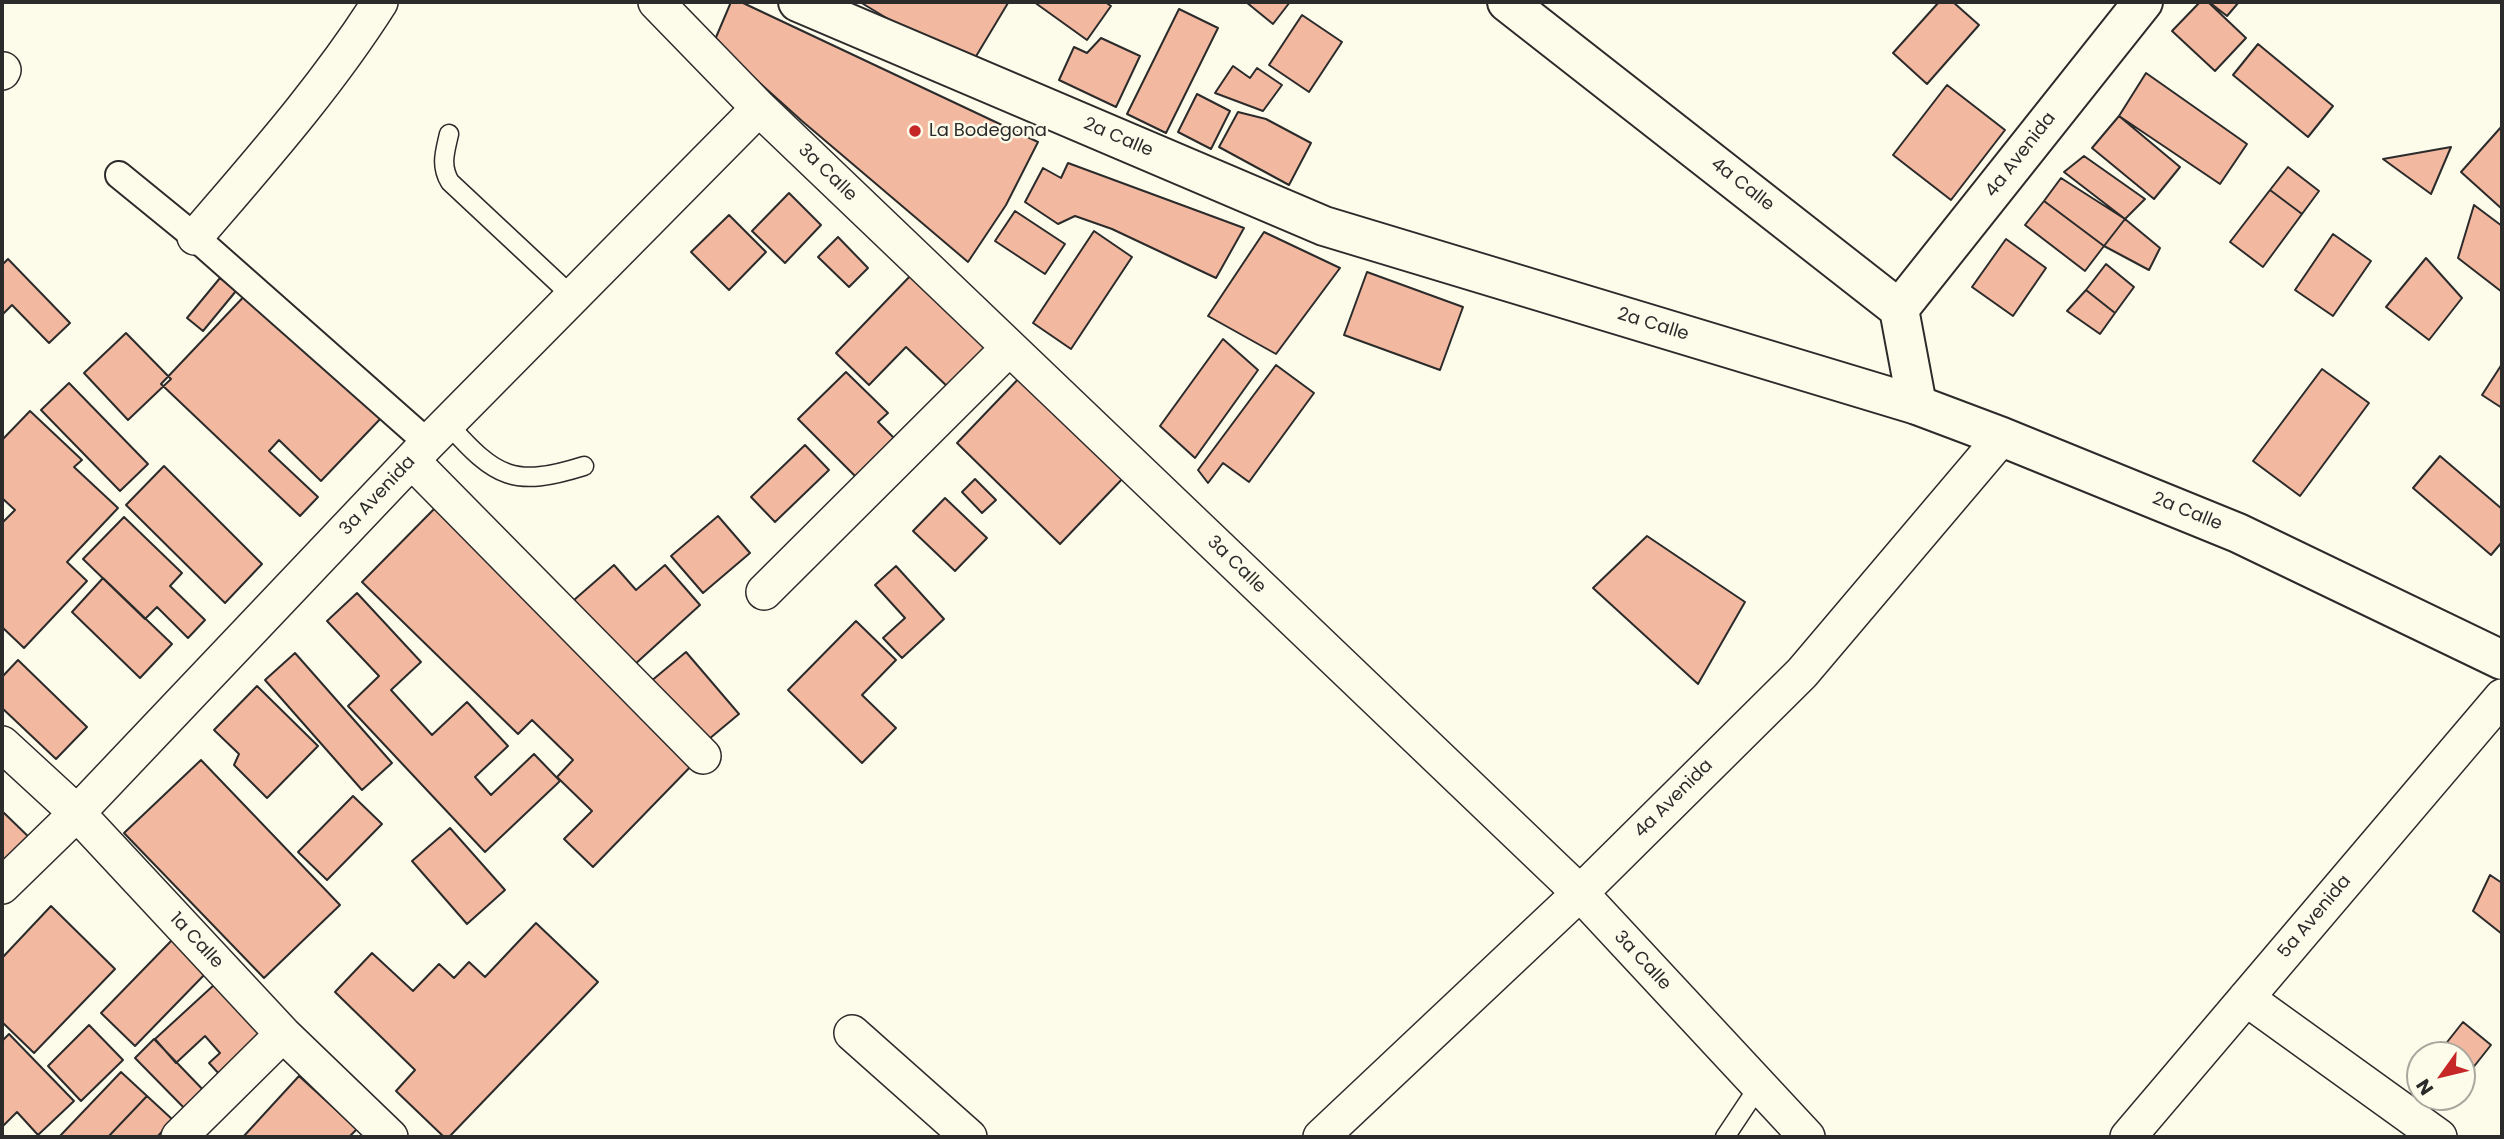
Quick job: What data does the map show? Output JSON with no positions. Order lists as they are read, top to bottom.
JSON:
{
  "streets": {
    "main road": ["2a Calle", "4a Avenida", "4a Calle"],
    "street": [
      "3a Calle",
      "3a Avenida",
      "5a Avenida",
      "1a Calle"
    ]
  },
  "crossings": [
    ["2a Calle", "4a Avenida"],
    ["4a Avenida", "3a Calle"],
    ["4a Avenida", "4a Calle"],
    ["3a Calle", "3a Avenida"],
    ["3a Avenida", "1a Calle"]
  ],
  "places": ["La Bodegona"],
  "north": "bottom left"
}
